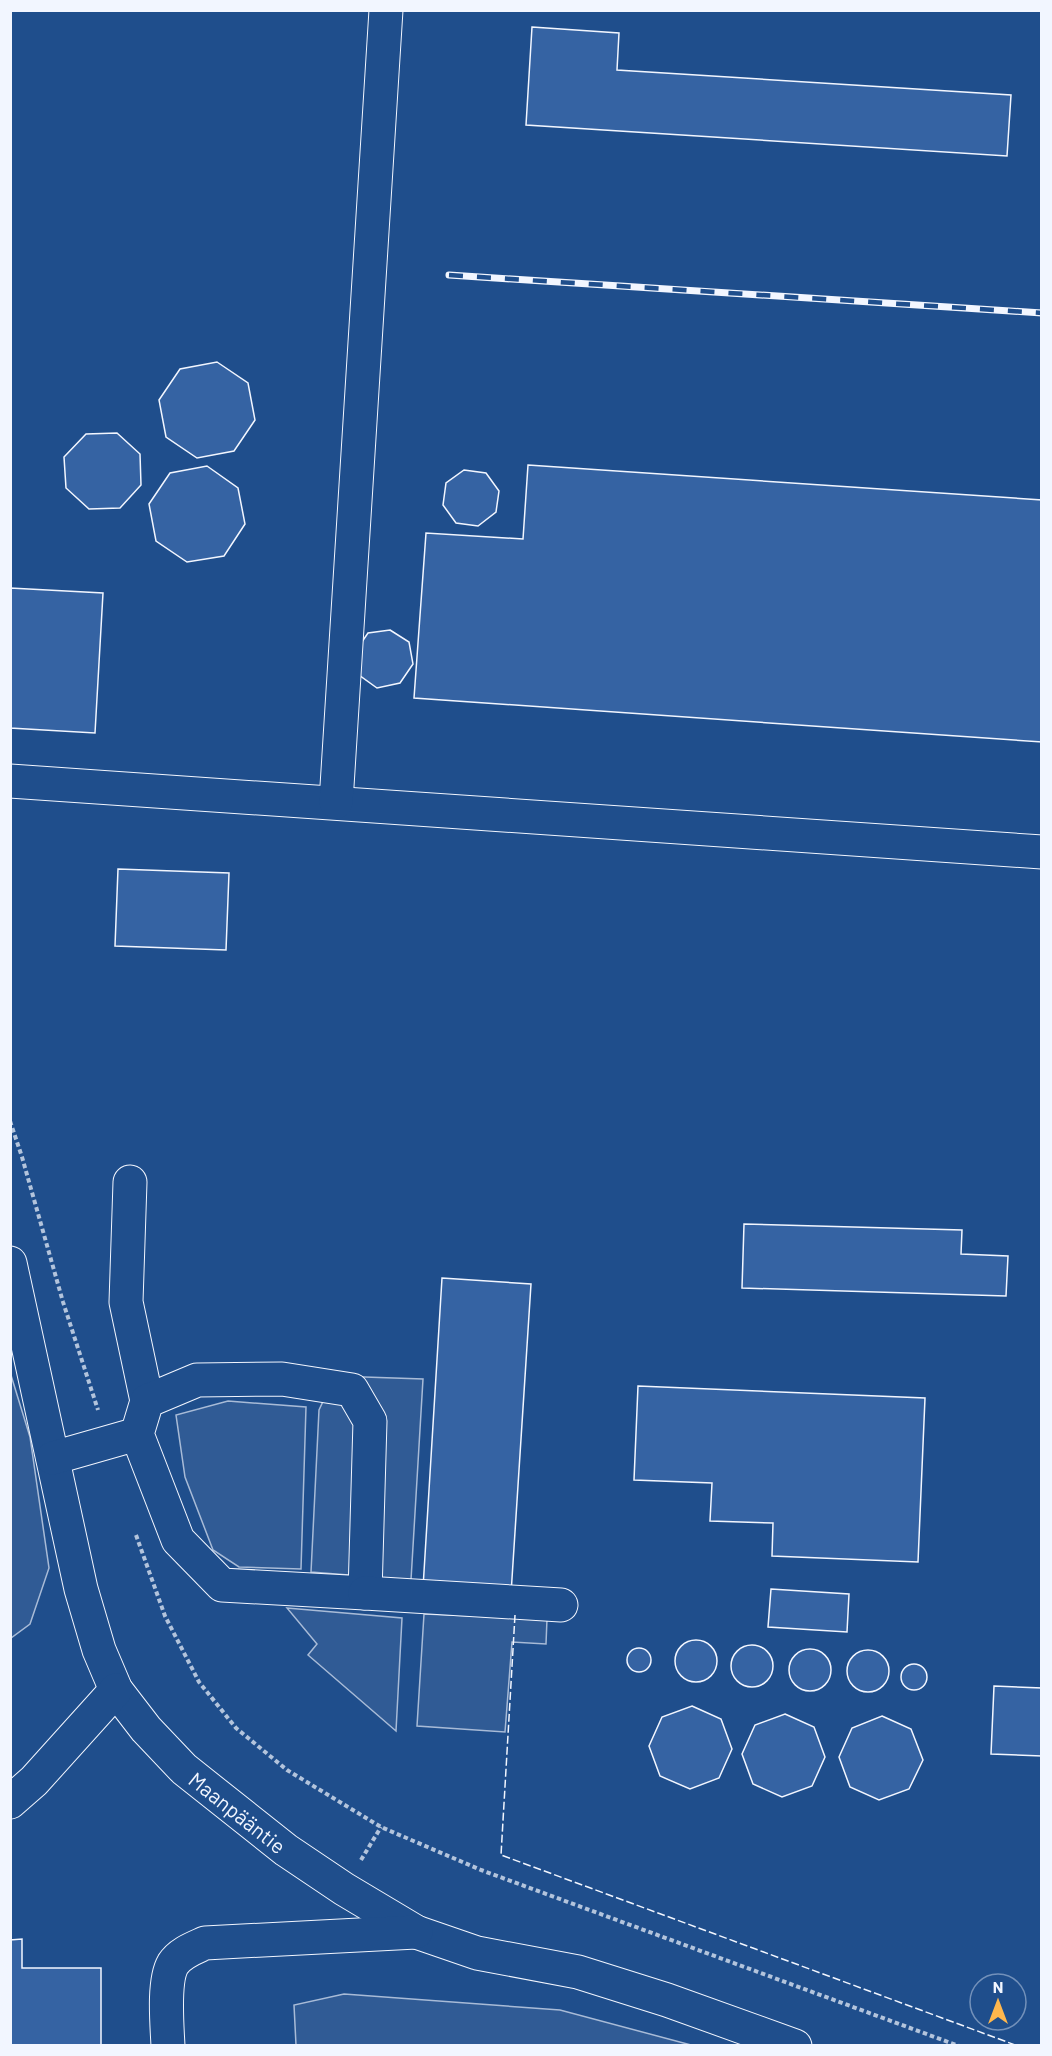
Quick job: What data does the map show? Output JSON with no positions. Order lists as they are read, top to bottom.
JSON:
{
  "streets": {
    "street": ["Maanpääntie"]
  },
  "north": "top"
}
